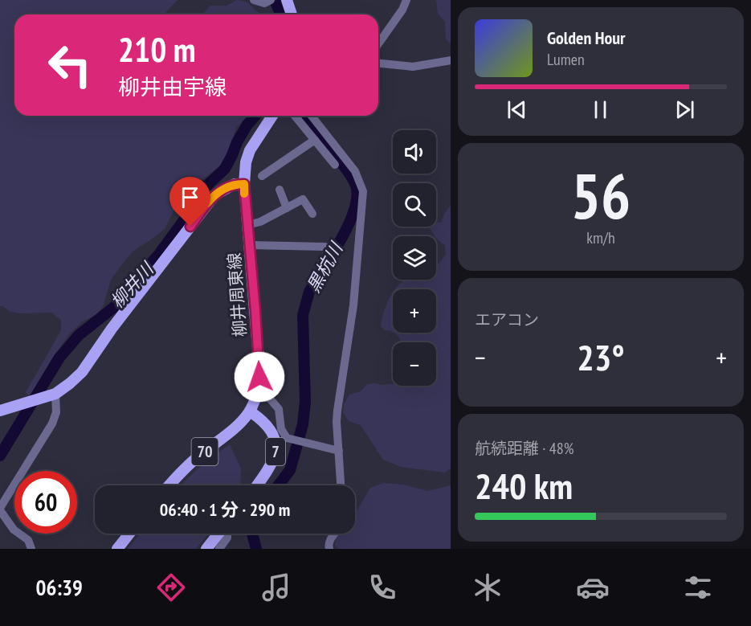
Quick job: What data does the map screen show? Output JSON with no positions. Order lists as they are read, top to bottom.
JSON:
{
  "streets": {
    "main road": ["柳井周東線", "70", "7"]
  },
  "crossings": [
    ["柳井周東線", "70"],
    ["柳井周東線", "7"],
    ["70", "7"]
  ],
  "water": ["黒杭川", "柳井川"],
  "page": {
    "turn": ["210 m", "柳井由宇線"],
    "song": ["Golden Hour", "Lumen"],
    "map_buttons": ["+", "−"],
    "tile": [
      ["56", "km/h"],
      "エアコン",
      ["航続距離 · 48%", "240 km"]
    ],
    "heat": ["−", "23°", "+"],
    "limit": "60",
    "trip": "06:40 · 1 分 · 290 m",
    "tabs": "06:39"
  }
}
